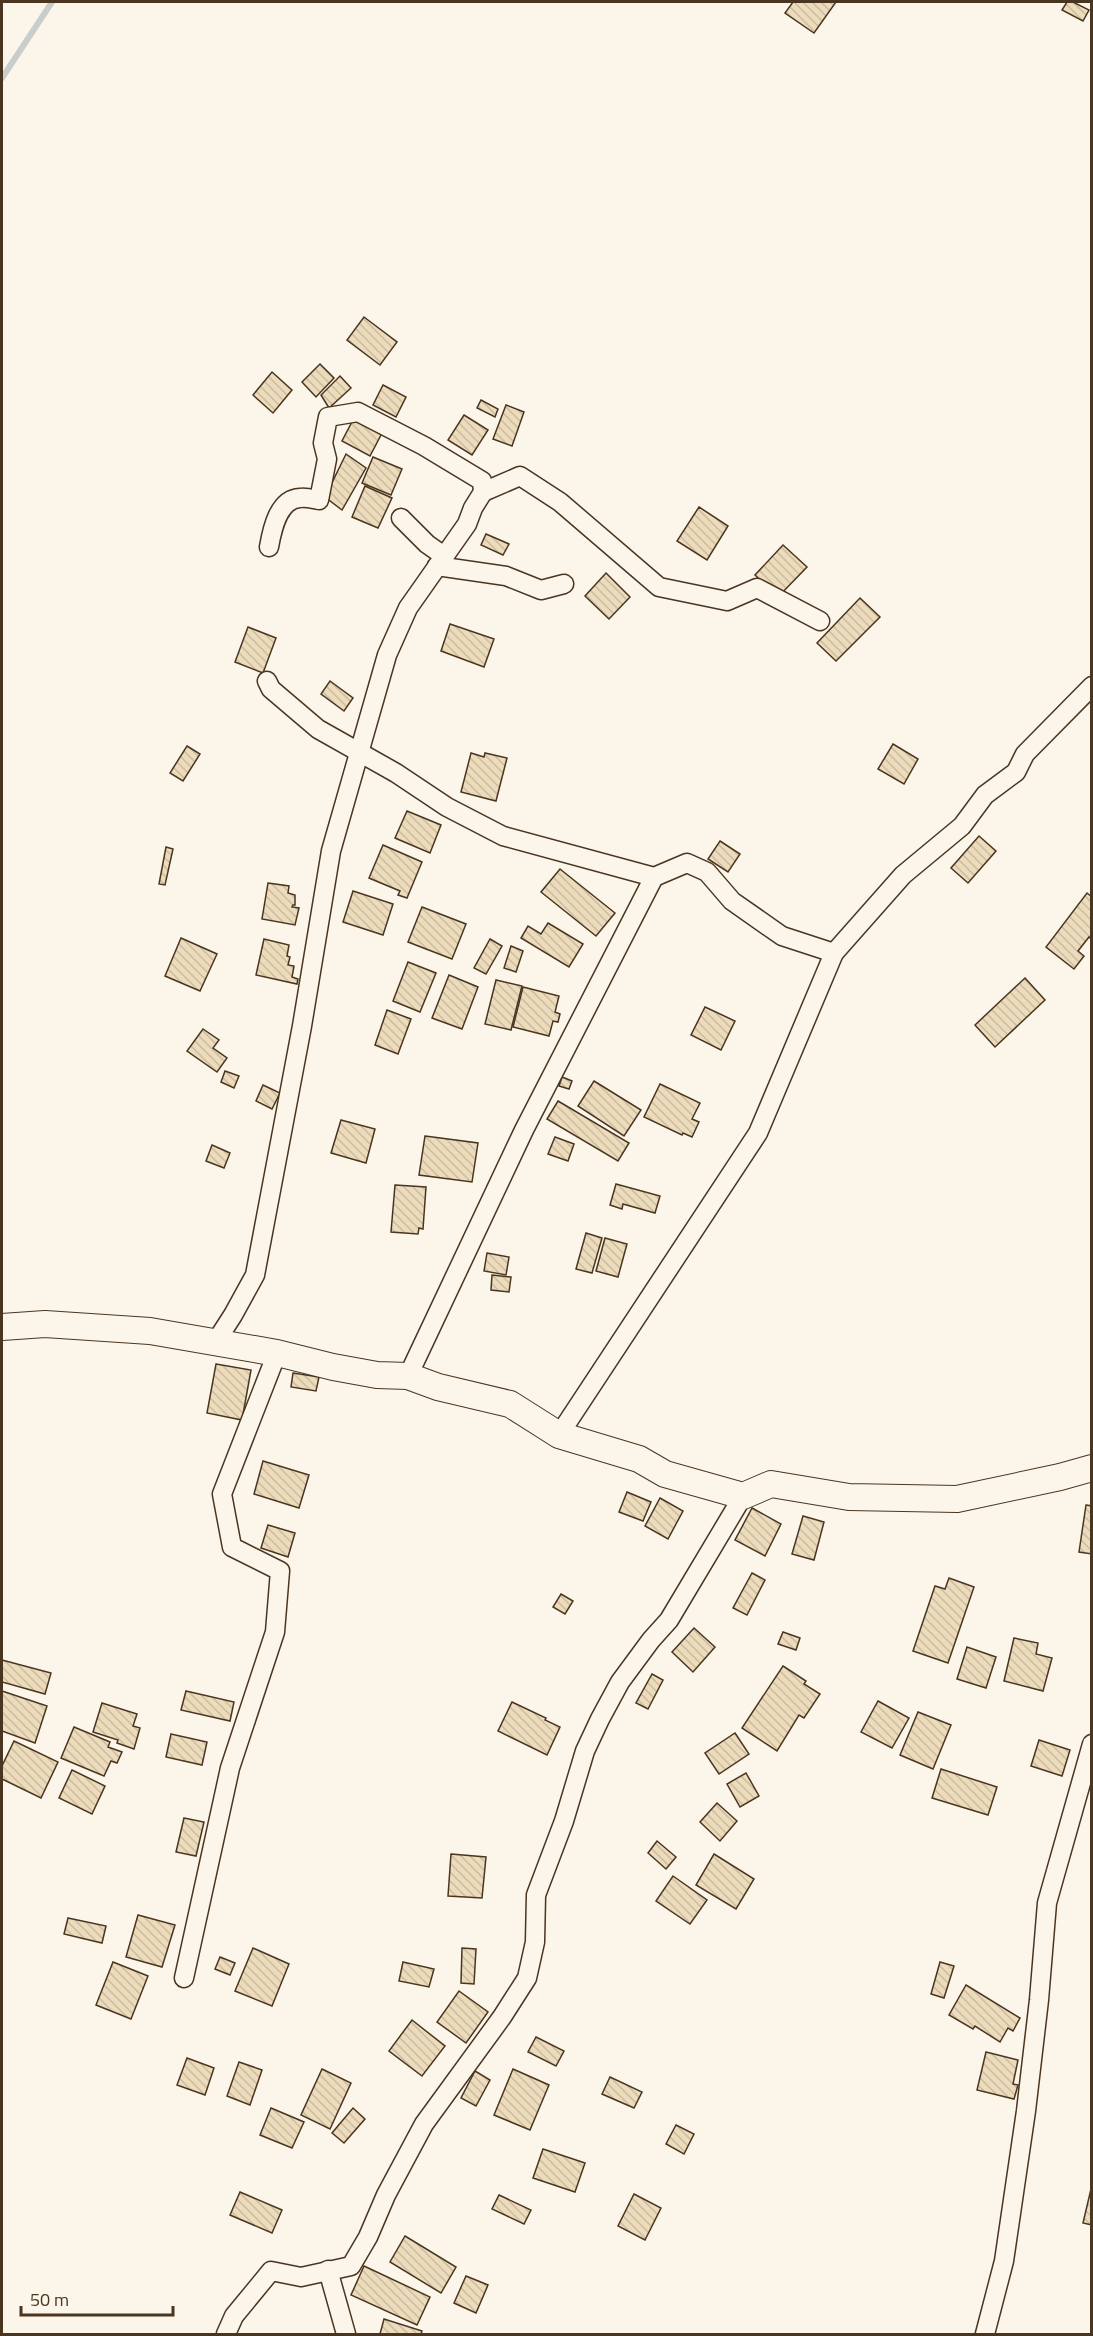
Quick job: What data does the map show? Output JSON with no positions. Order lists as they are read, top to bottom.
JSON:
{
  "scale_bar": "50 m"
}
